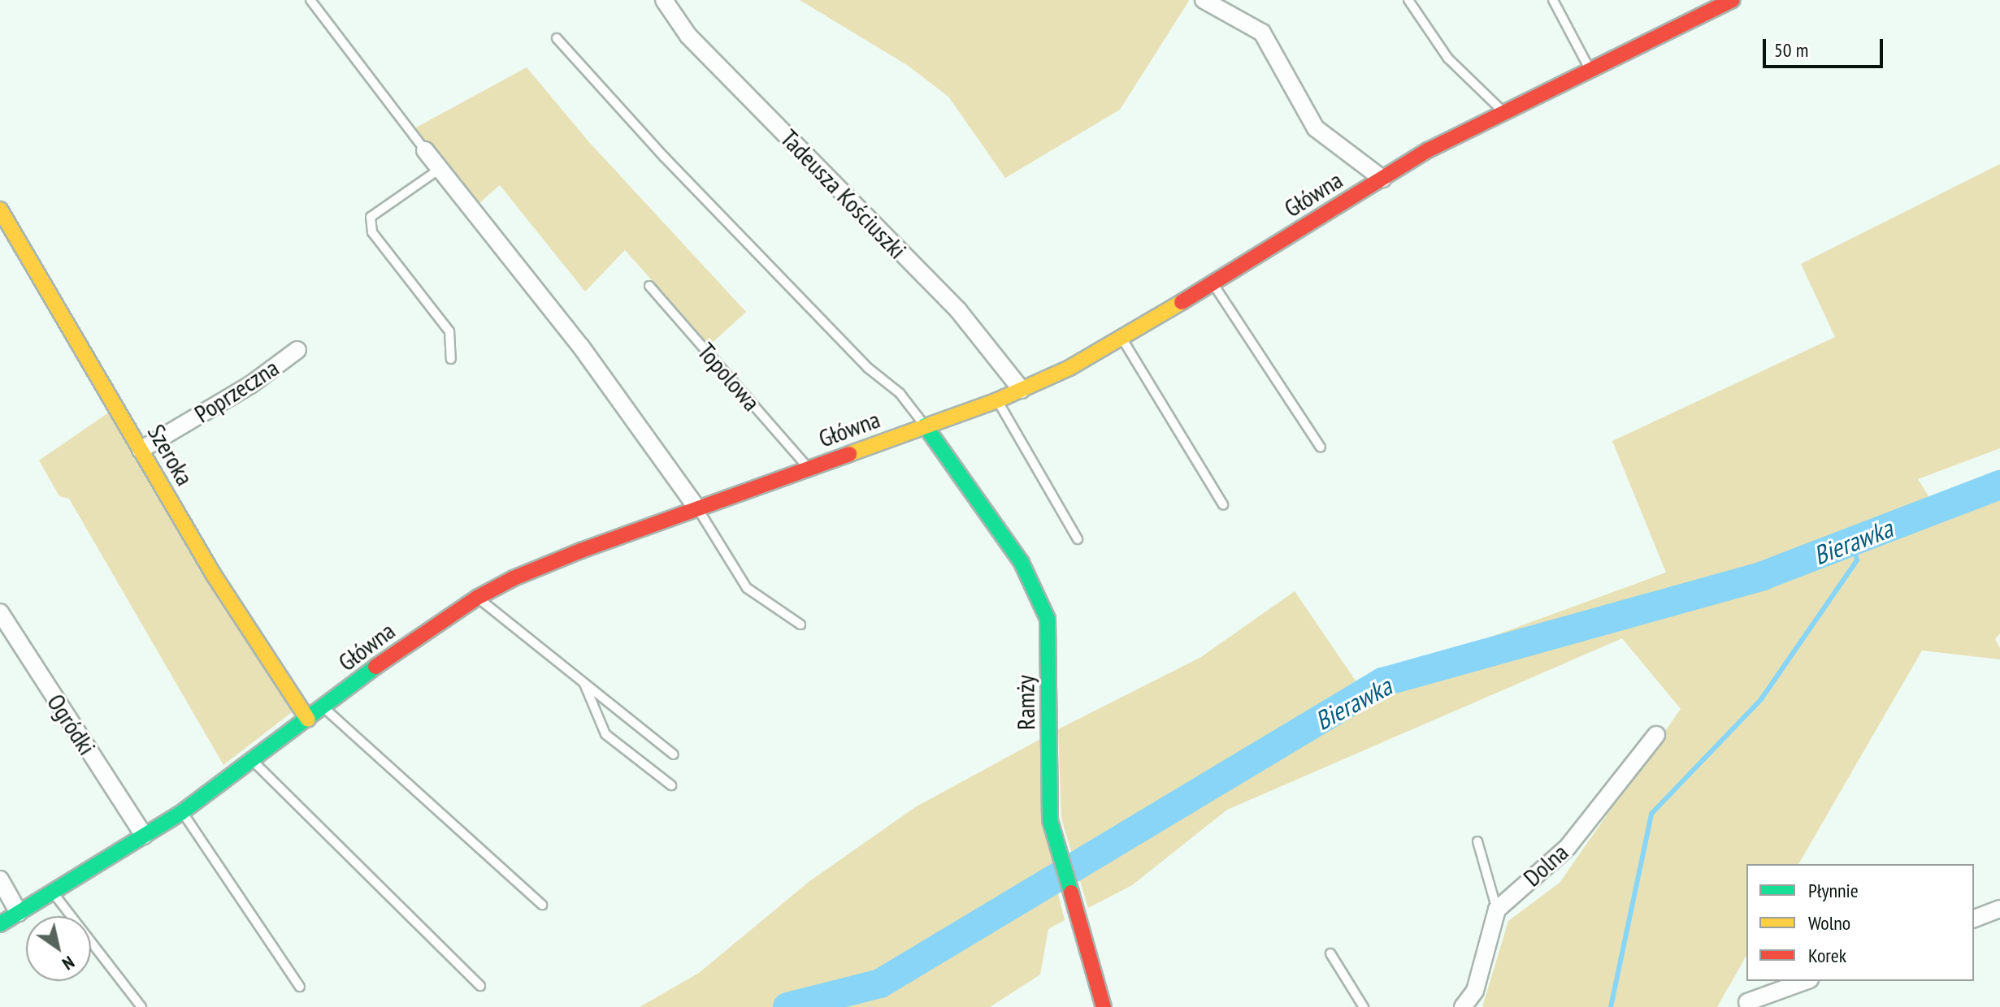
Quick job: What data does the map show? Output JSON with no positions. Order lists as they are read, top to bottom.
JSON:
{
  "streets": {
    "main road": ["Główna", "Szeroka", "Ramży"],
    "street": [
      "Tadeusza Kościuszki",
      "Poprzeczna",
      "Ogródki",
      "Dolna"
    ],
    "lane": ["Topolowa"]
  },
  "crossings": [
    ["Tadeusza Kościuszki", "Główna"],
    ["Główna", "Topolowa"],
    ["Główna", "Szeroka"],
    ["Główna", "Ramży"],
    ["Główna", "Ogródki"],
    ["Poprzeczna", "Szeroka"]
  ],
  "water": ["Bierawka"],
  "legend": ["Płynnie", "Wolno", "Korek"],
  "scale_bar": "50 m",
  "north": "bottom right"
}
